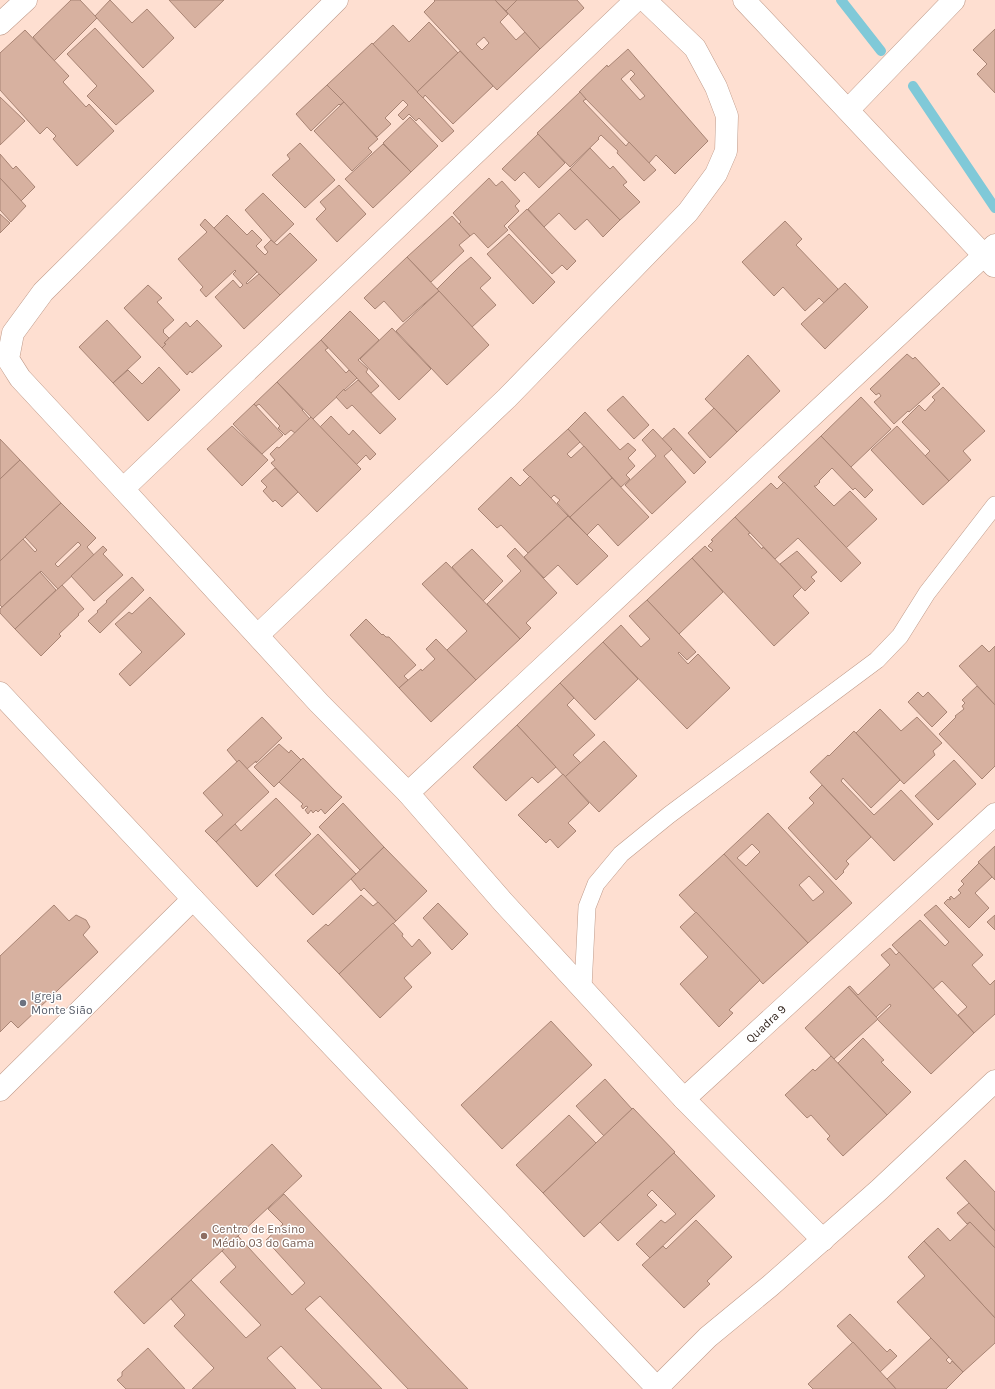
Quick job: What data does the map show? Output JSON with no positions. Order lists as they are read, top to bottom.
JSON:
{
  "streets": {
    "street": ["Quadra 9"]
  },
  "places": ["Igreja Monte Sião", "Centro de Ensino Médio 03 do Gama"]
}
